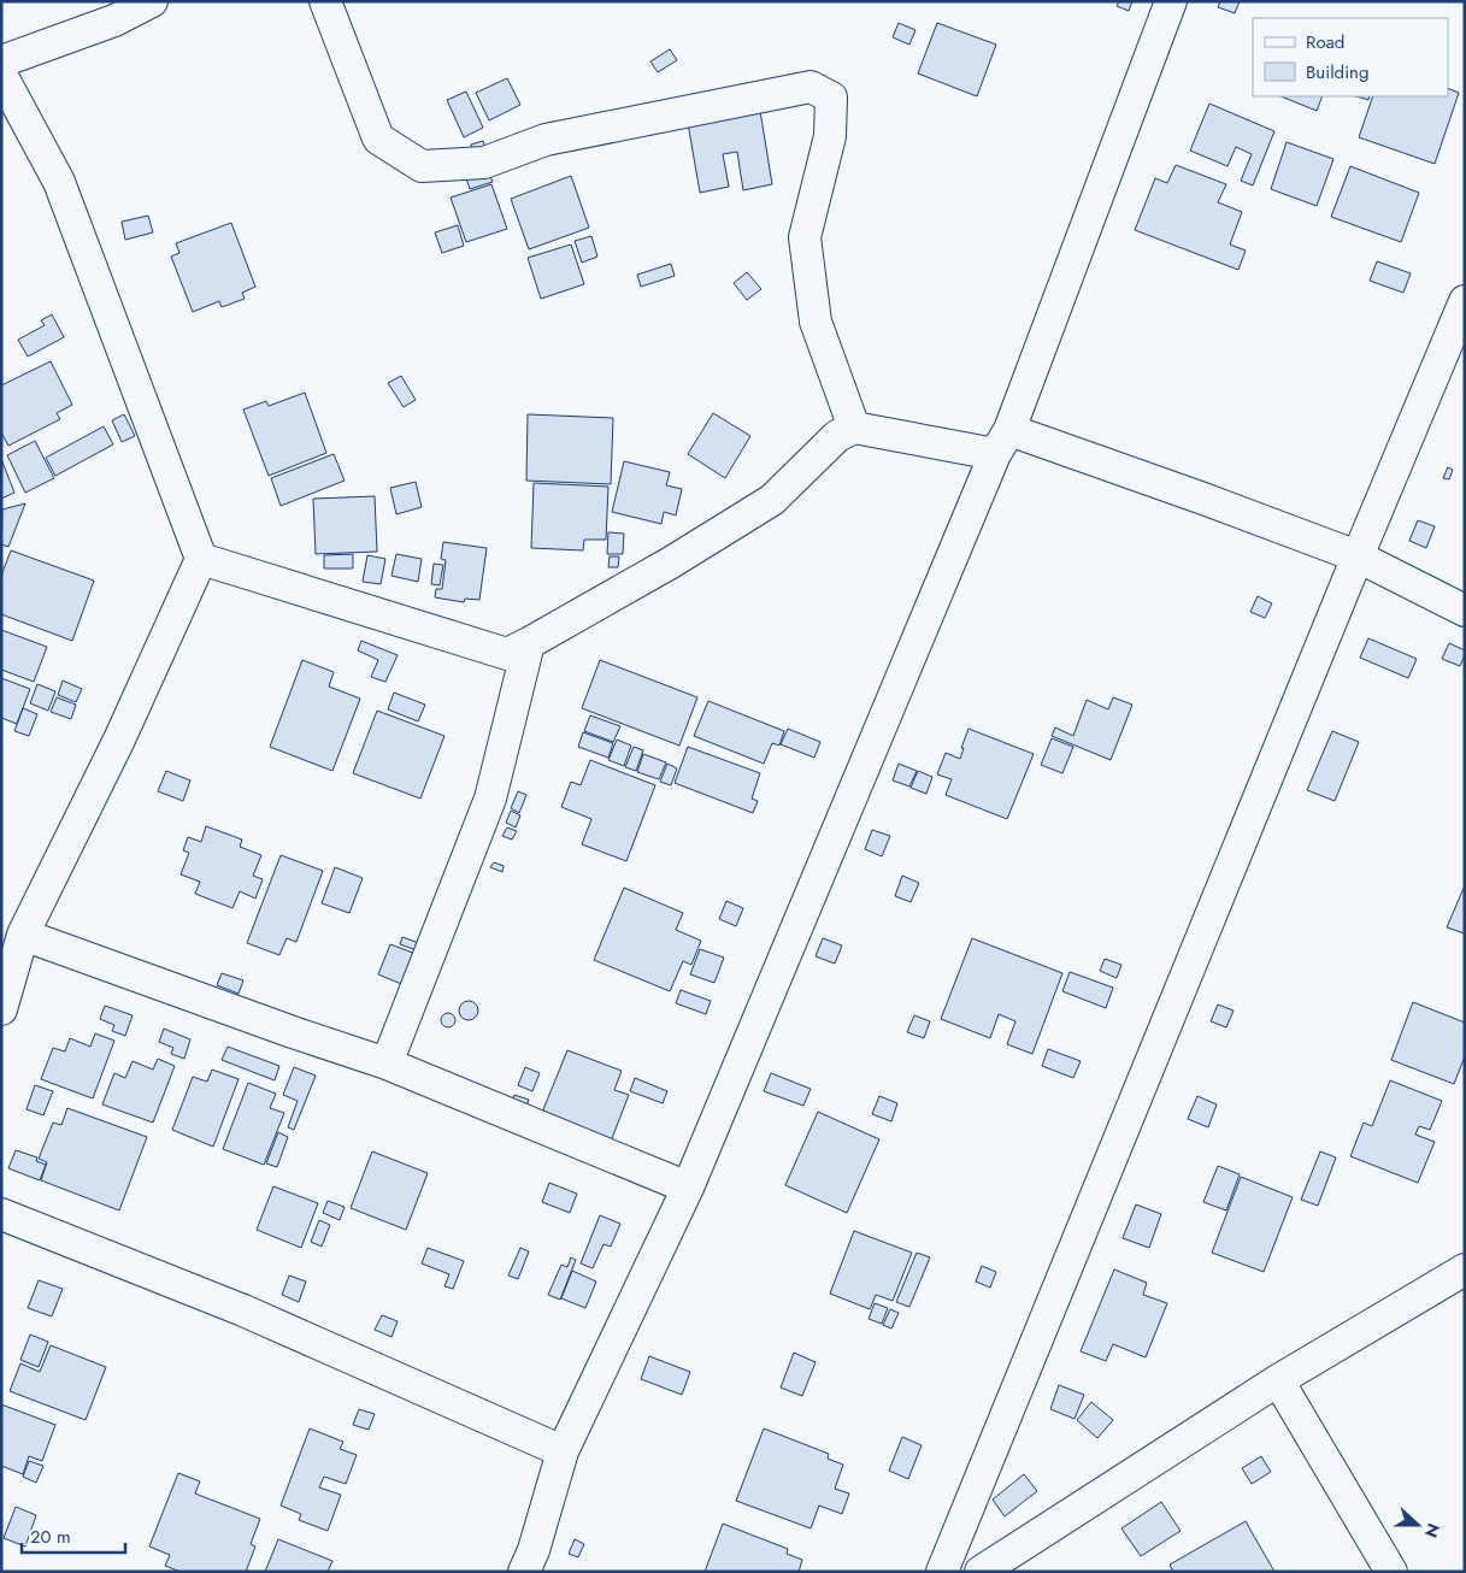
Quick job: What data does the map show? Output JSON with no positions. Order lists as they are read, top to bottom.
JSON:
{
  "legend": ["Road", "Building"],
  "scale_bar": "20 m",
  "north": "right"
}
